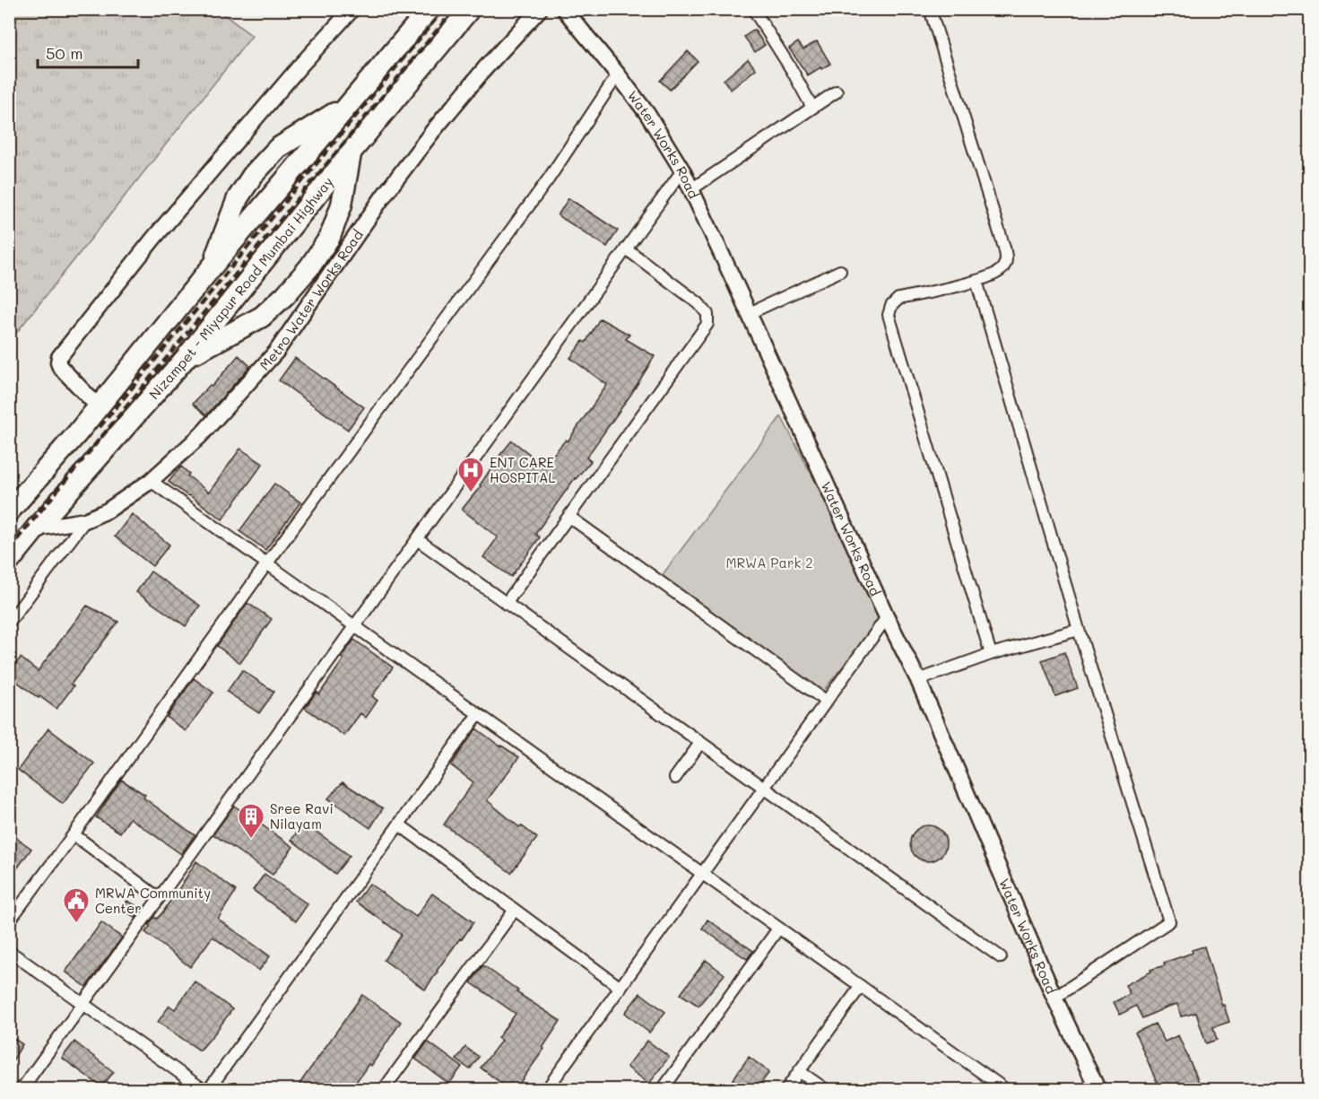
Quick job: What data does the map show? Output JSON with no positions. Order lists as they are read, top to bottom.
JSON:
{
  "streets": {
    "highway": ["Nizampet - Miyapur Road Mumbai Highway"],
    "street": ["Water Works Road", "Metro Water Works Road"]
  },
  "crossings": [
    ["Nizampet - Miyapur Road Mumbai Highway", "Metro Water Works Road"]
  ],
  "parks": ["MRWA Park 2"],
  "places": {
    "hospital": ["ENT CARE HOSPITAL"],
    "building": ["Sree Ravi Nilayam"],
    "public building": ["MRWA Community Center"]
  },
  "scale_bar": "50 m"
}
